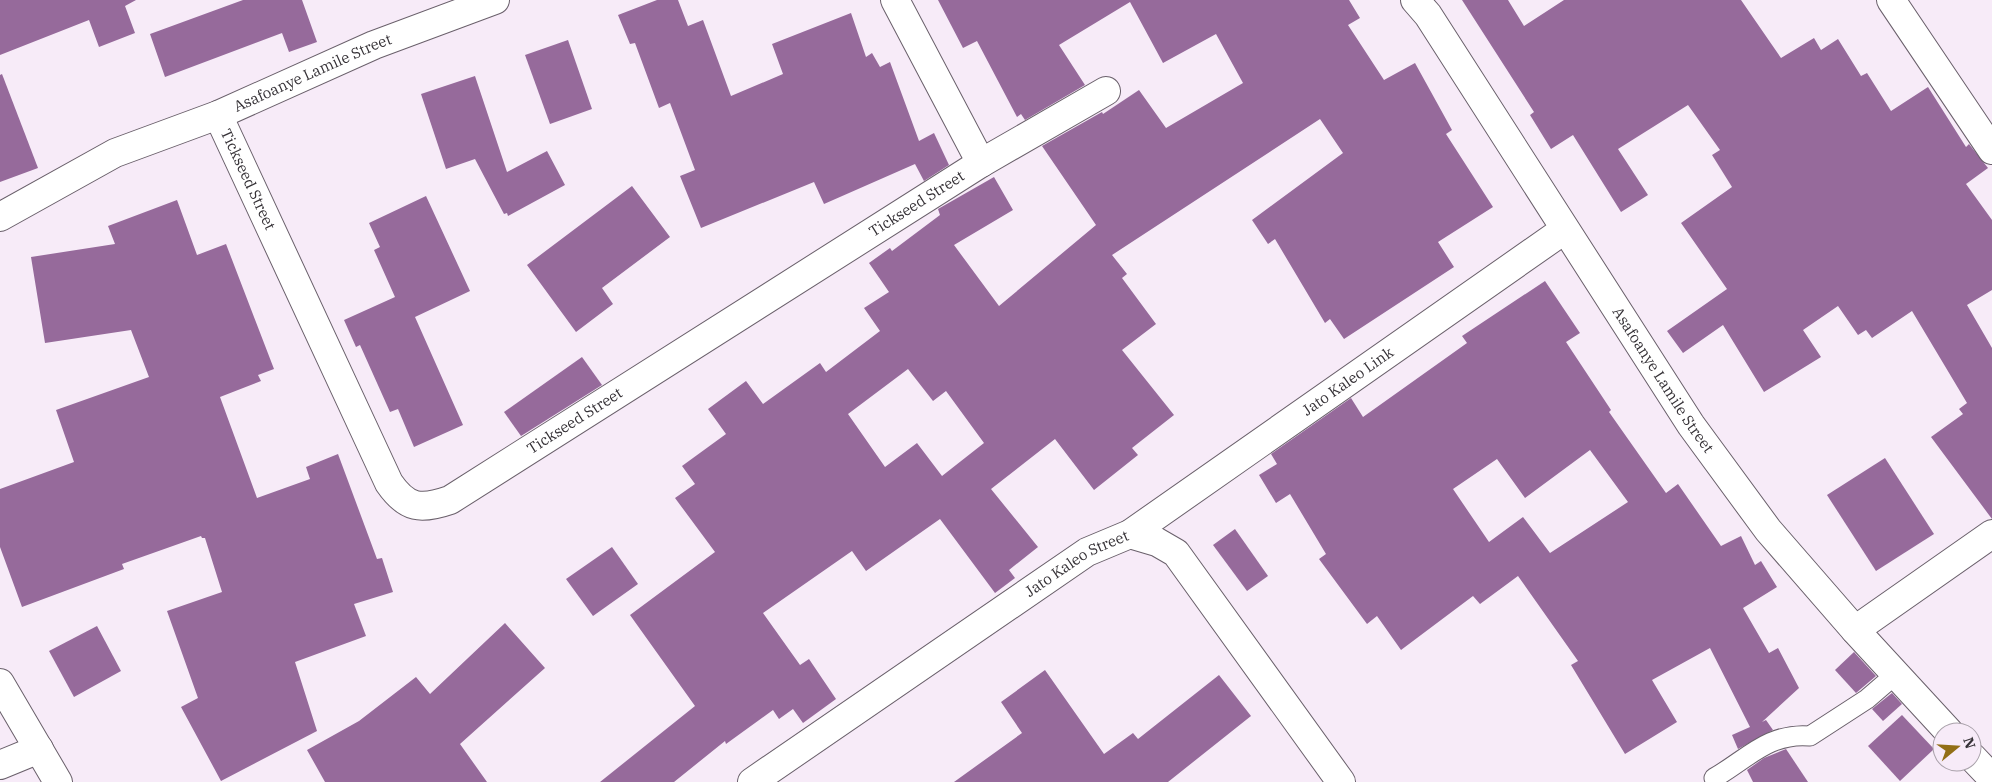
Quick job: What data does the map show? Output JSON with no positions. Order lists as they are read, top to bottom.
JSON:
{
  "streets": {
    "street": [
      "Asafoanye Lamile Street",
      "Tickseed Street",
      "Jato Kaleo Link",
      "Jato Kaleo Street"
    ]
  },
  "crossings": [
    ["Asafoanye Lamile Street", "Tickseed Street"],
    ["Asafoanye Lamile Street", "Jato Kaleo Link"],
    ["Jato Kaleo Link", "Jato Kaleo Street"]
  ],
  "north": "right"
}
